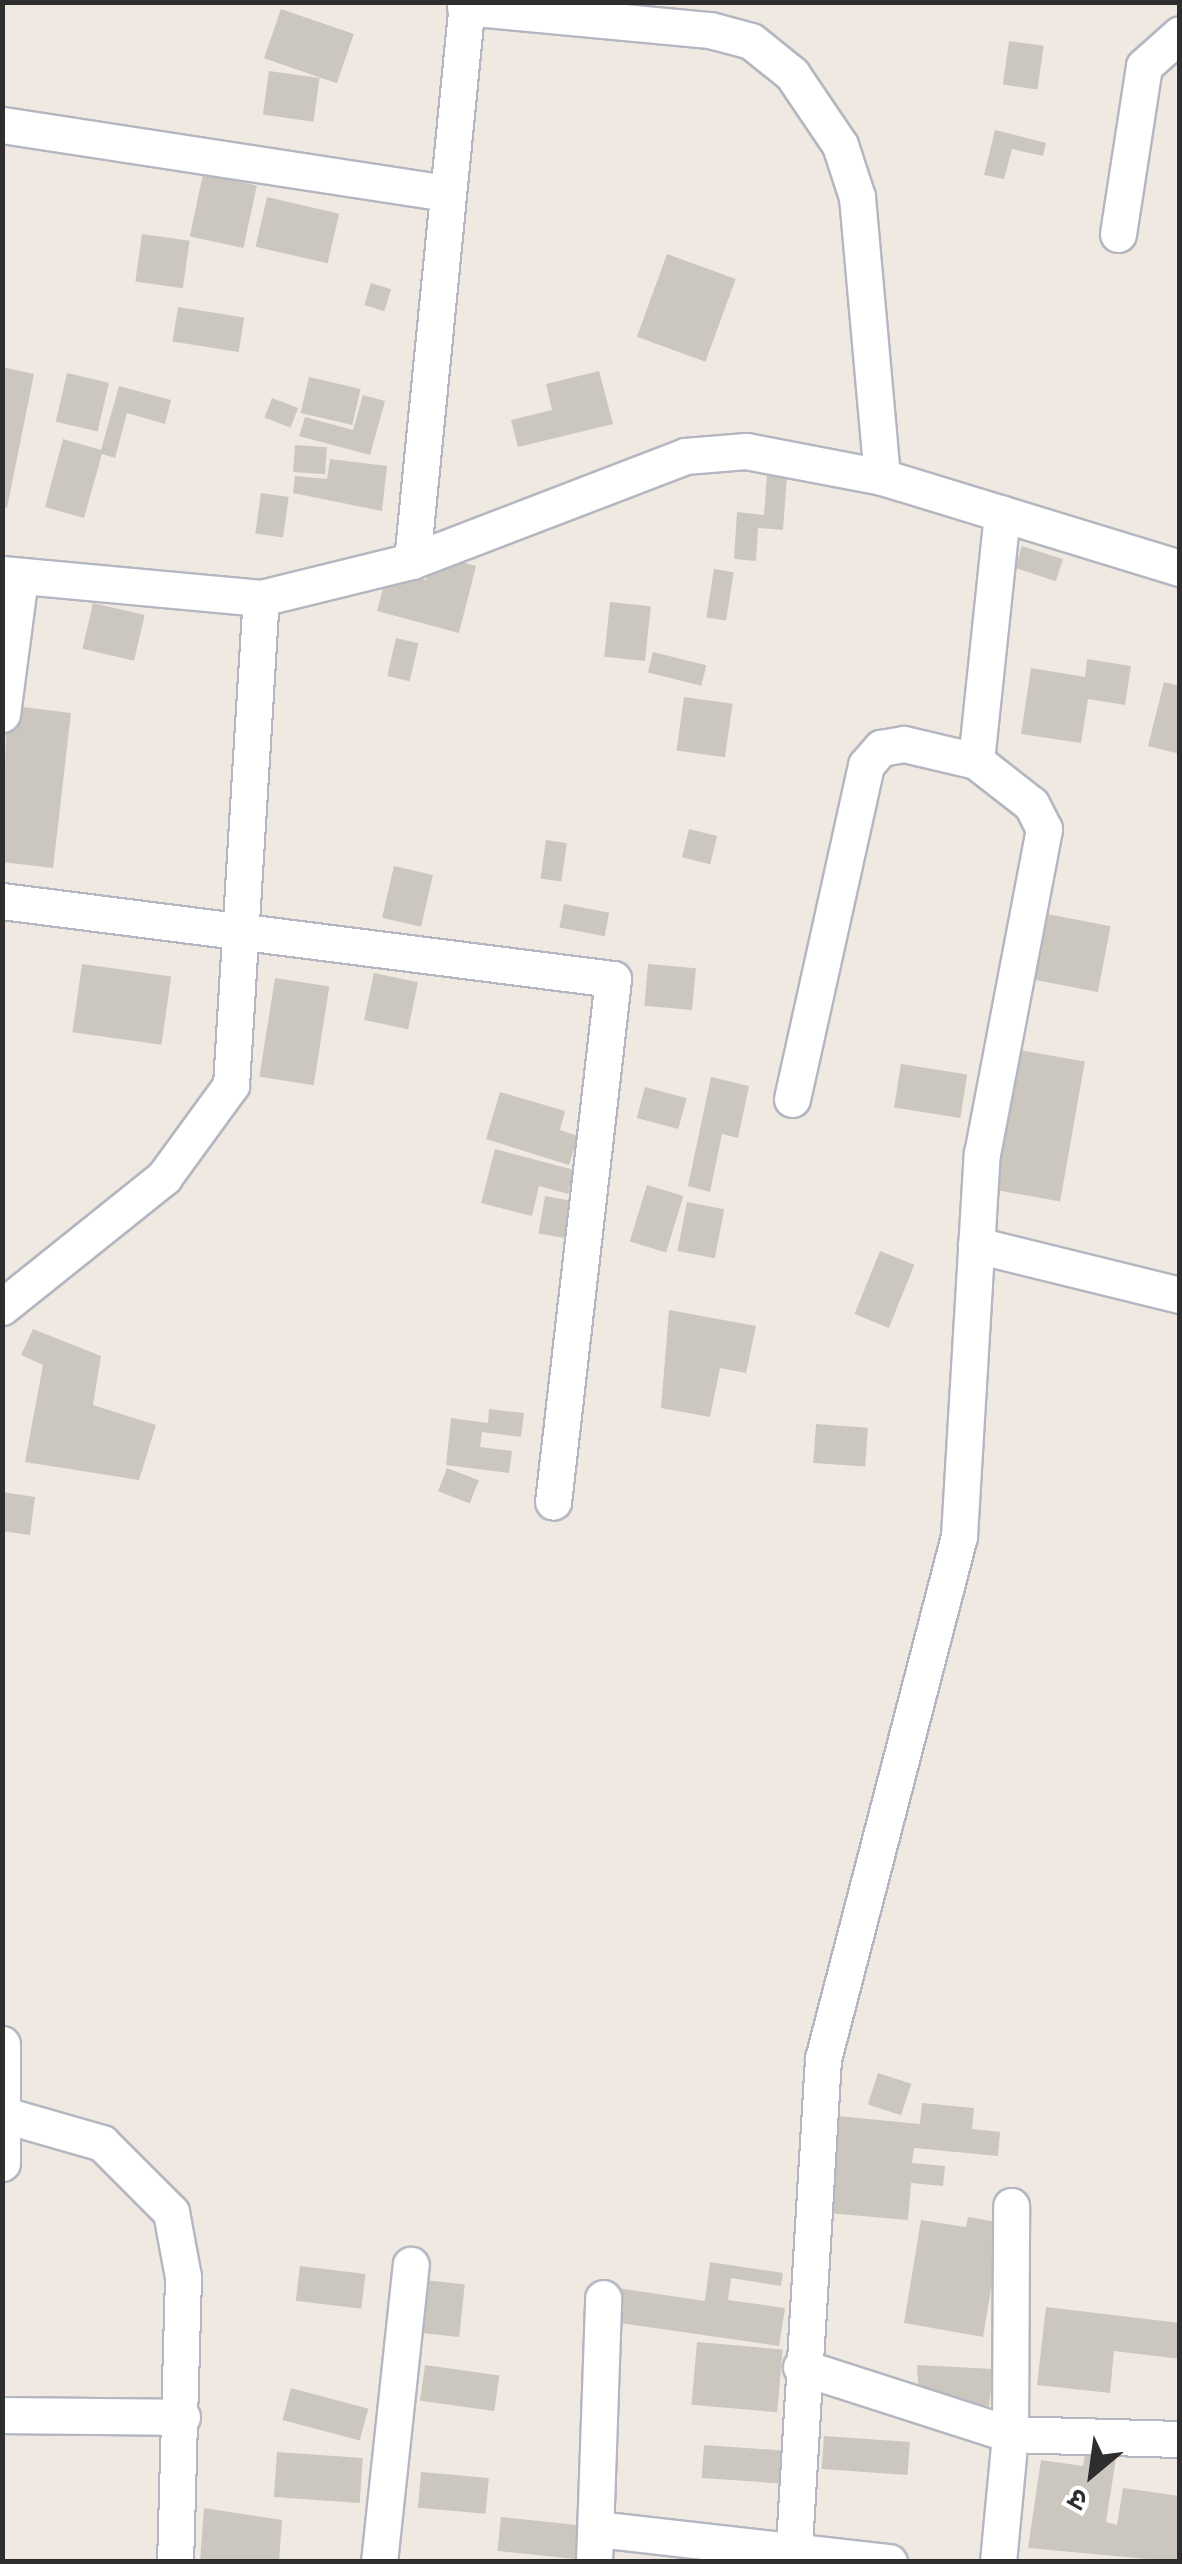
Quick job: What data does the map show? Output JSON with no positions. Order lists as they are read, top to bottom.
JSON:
{
  "north": "bottom left"
}
